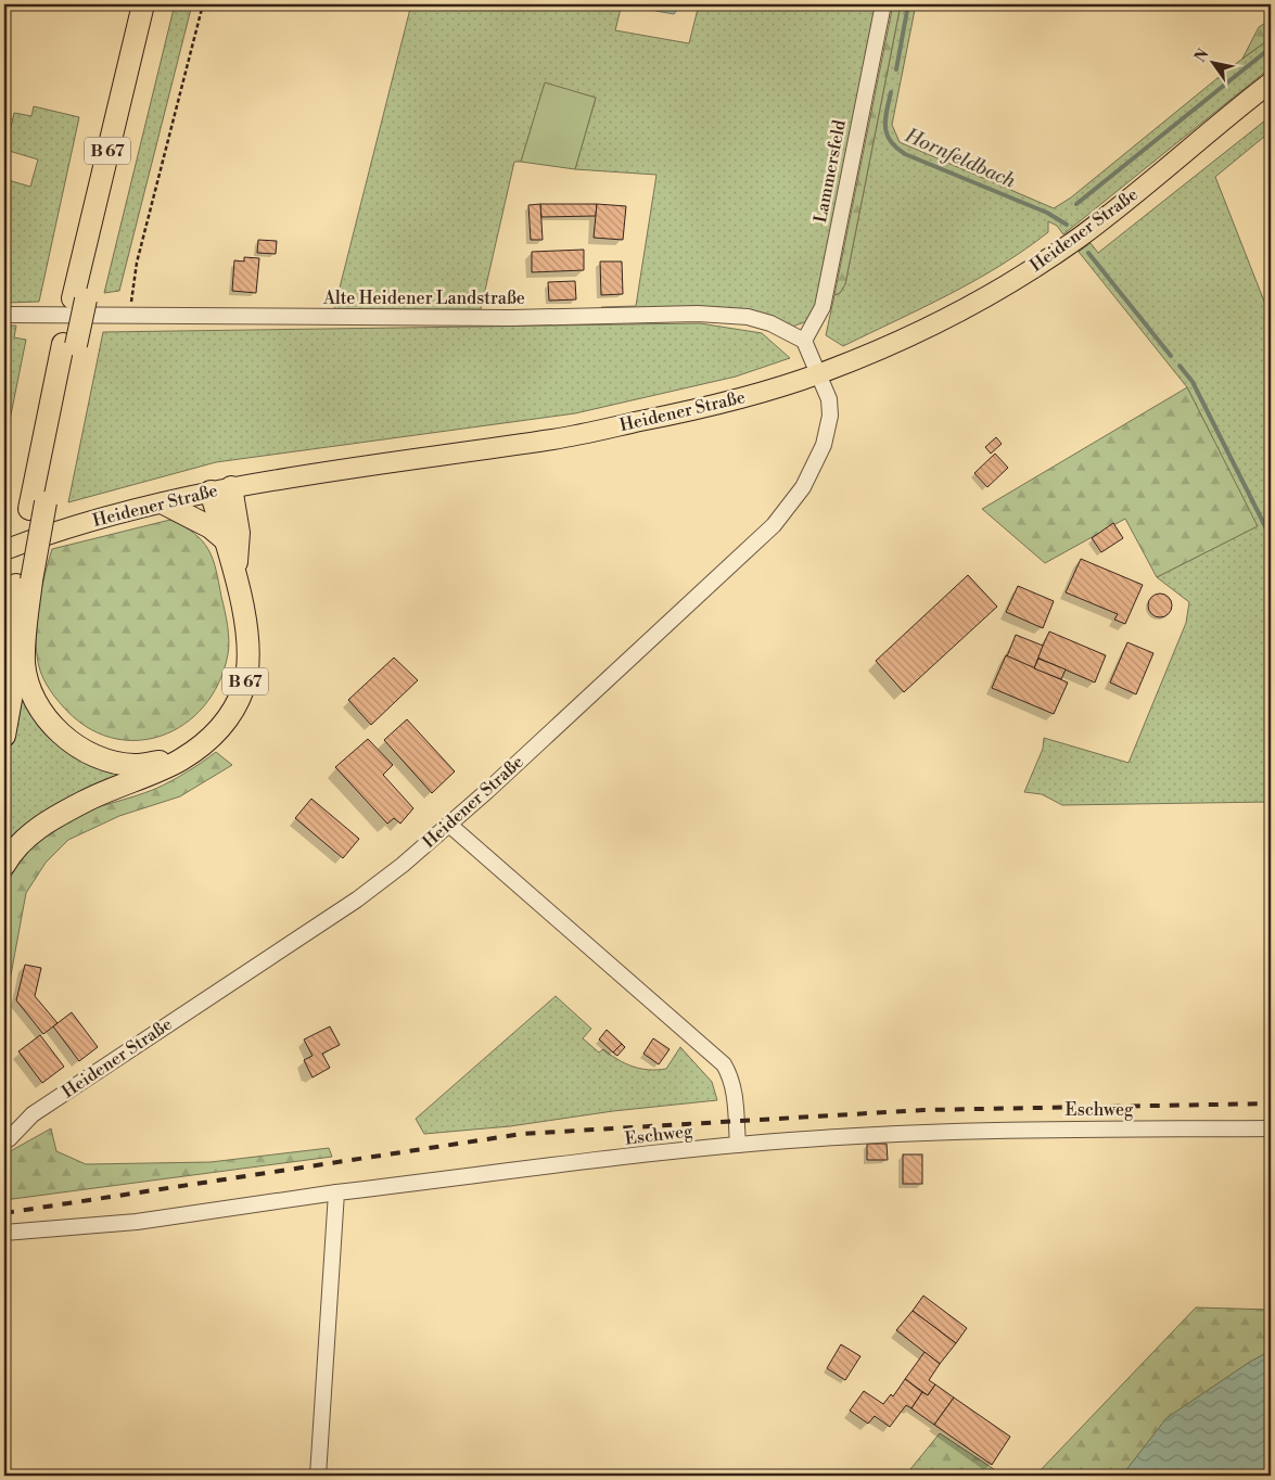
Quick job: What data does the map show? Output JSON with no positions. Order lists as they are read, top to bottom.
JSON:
{
  "streets": {
    "highway": ["B 67"],
    "main road": ["Heidener Straße"],
    "street": ["Lammersfeld", "Alte Heidener Landstraße", "Eschweg"]
  },
  "crossings": [
    ["Lammersfeld", "Alte Heidener Landstraße"]
  ],
  "water": ["Hornfeldbach"],
  "north": "top left"
}
